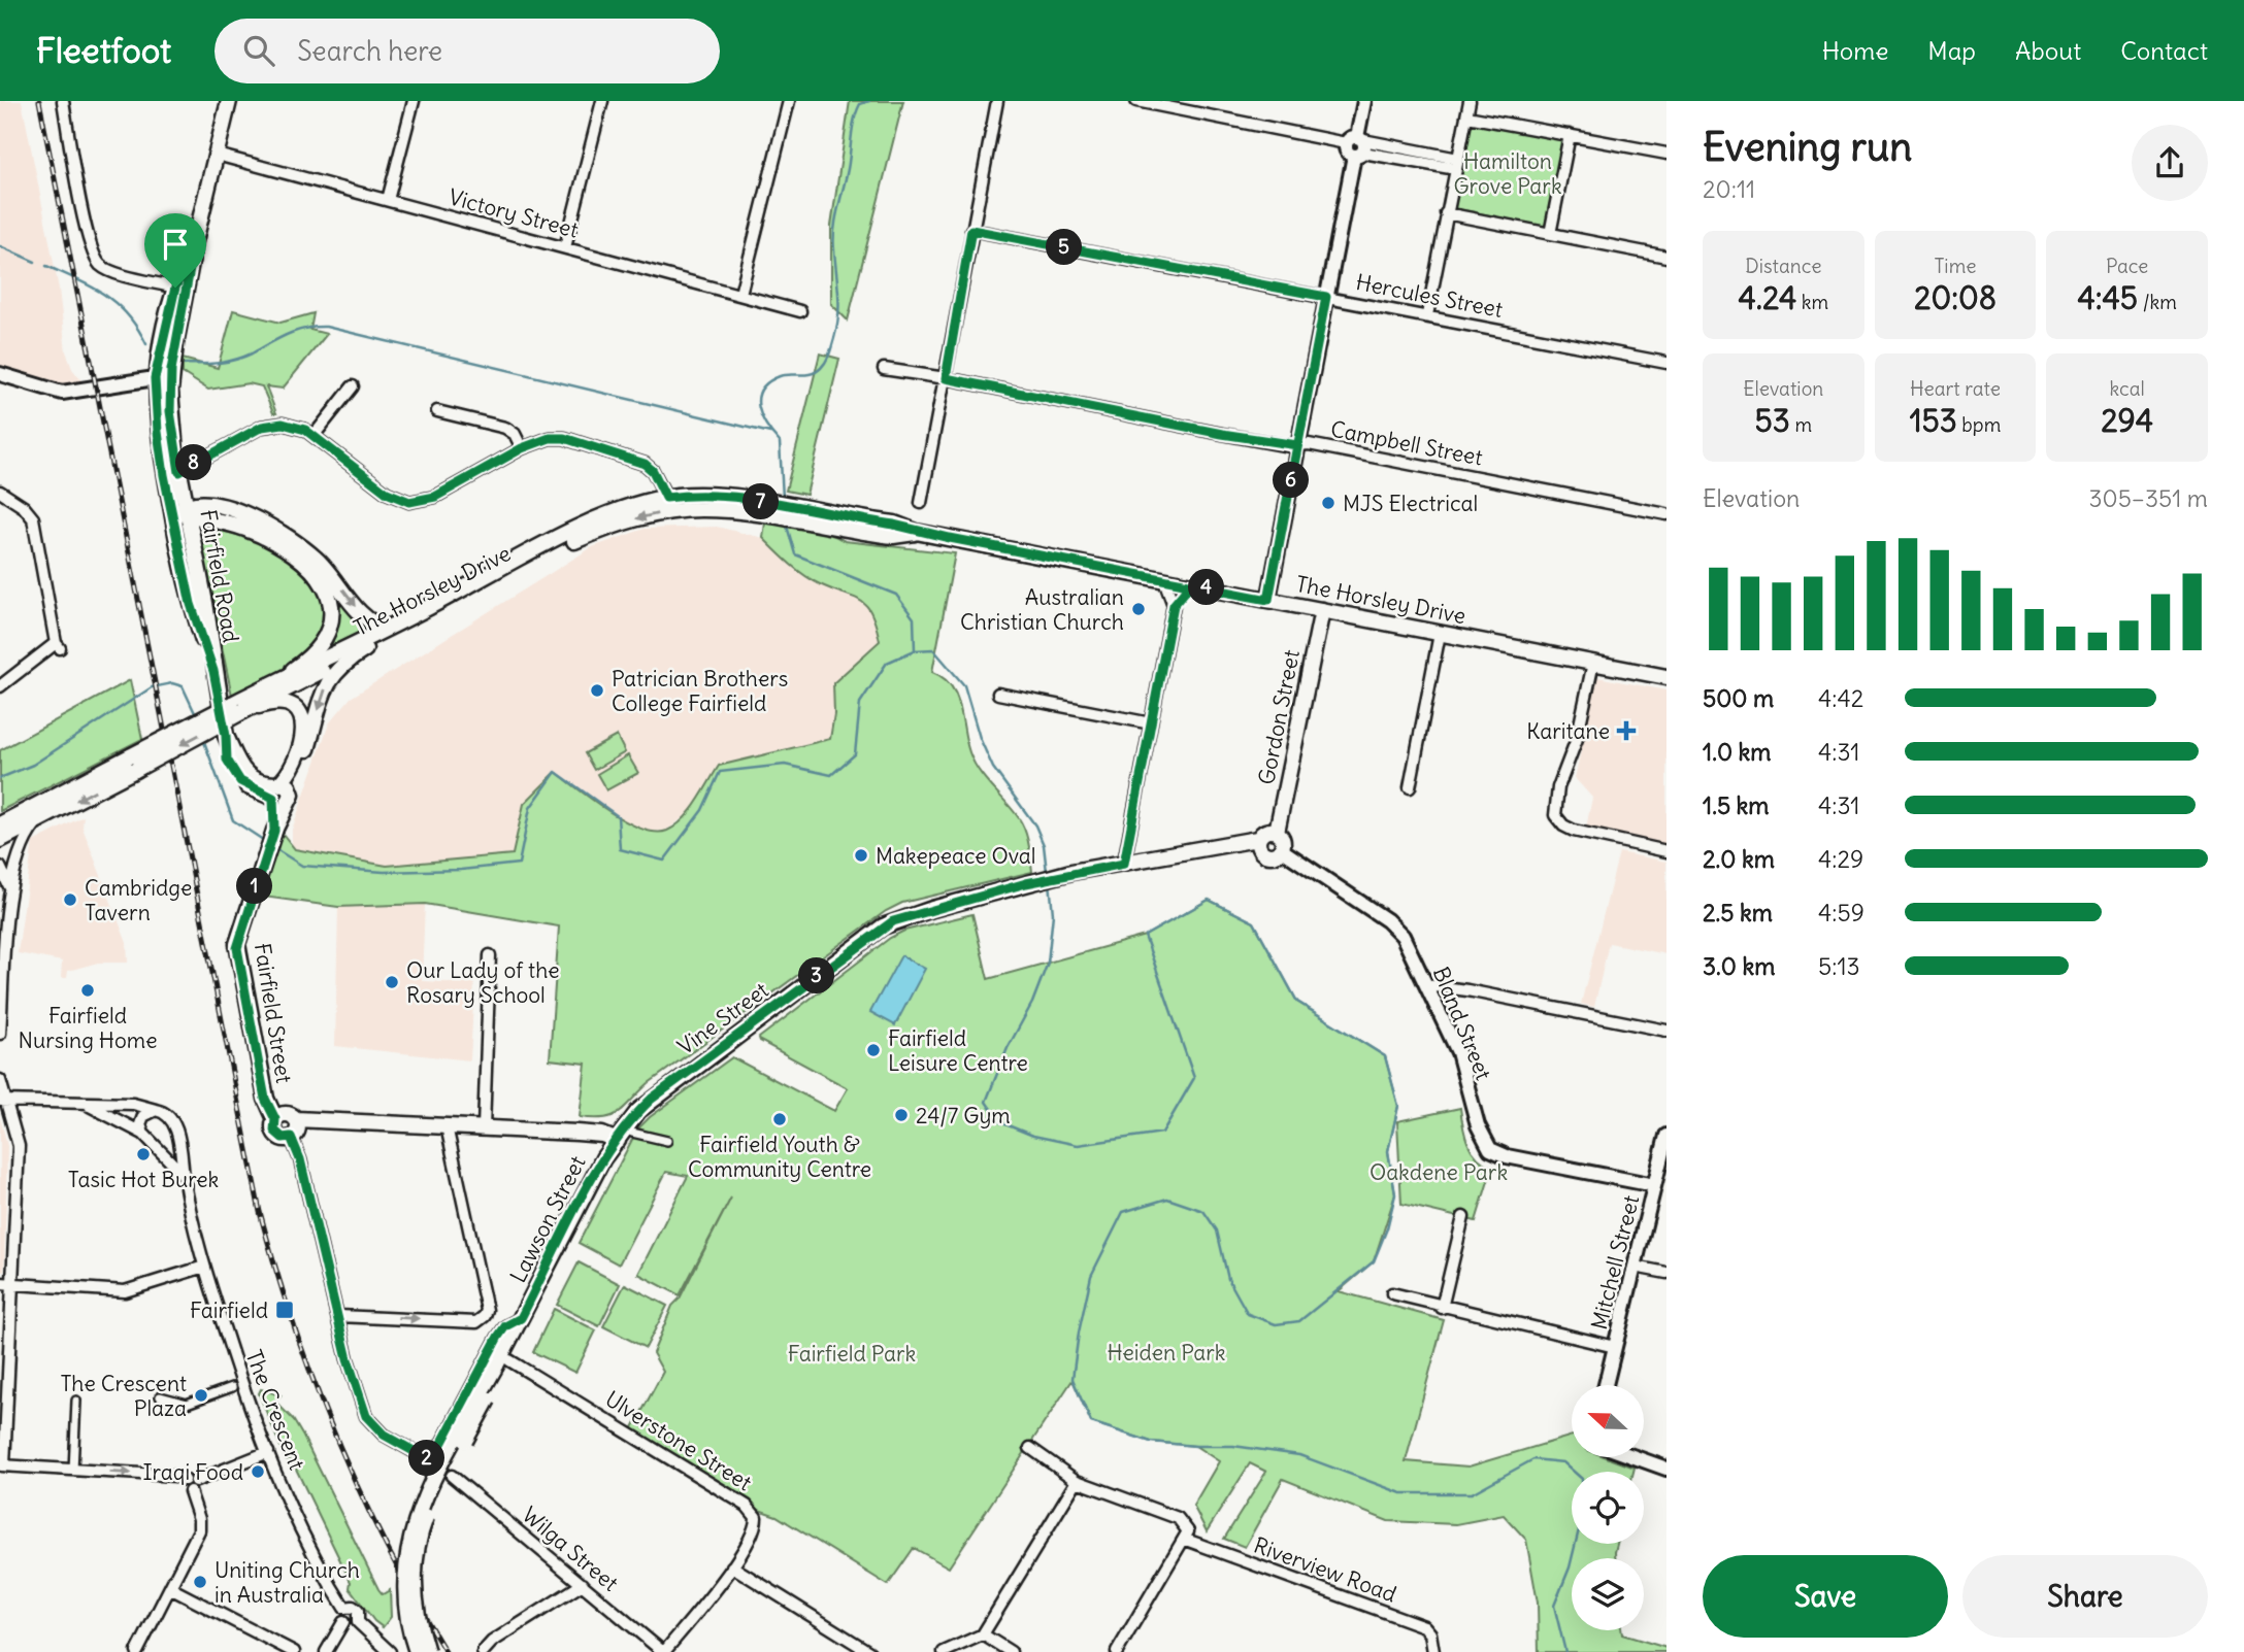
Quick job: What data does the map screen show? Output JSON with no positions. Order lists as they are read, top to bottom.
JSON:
{
  "streets": {
    "main road": [
      "Fairfield Road",
      "The Horsley Drive",
      "Gordon Street",
      "Fairfield Street",
      "Vine Street",
      "Lawson Street"
    ],
    "street": [
      "Victory Street",
      "Hercules Street",
      "Campbell Street",
      "Bland Street",
      "Mitchell Street",
      "The Crescent",
      "Ulverstone Street",
      "Wilga Street",
      "Riverview Road"
    ]
  },
  "crossings": [
    ["Victory Street", "Fairfield Road"],
    ["The Horsley Drive", "Gordon Street"],
    ["Gordon Street", "Vine Street"],
    ["Gordon Street", "Bland Street"],
    ["Vine Street", "Bland Street"],
    ["Vine Street", "Lawson Street"],
    ["Bland Street", "Mitchell Street"],
    ["Lawson Street", "Ulverstone Street"],
    ["Ulverstone Street", "Wilga Street"]
  ],
  "parks": [
    "Hamilton Grove Park",
    "Oakdene Park",
    "Heiden Park",
    "Fairfield Park"
  ],
  "places": {
    "other": [
      "MJS Electrical",
      "Australian Christian Church",
      "Patrician Brothers College Fairfield",
      "Makepeace Oval",
      "Cambridge Tavern",
      "Our Lady of the Rosary School",
      "Fairfield Nursing Home",
      "Fairfield Leisure Centre",
      "24/7 Gym",
      "Fairfield Youth & Community Centre",
      "Tasic Hot Burek",
      "The Crescent Plaza",
      "Iraqi Food",
      "Uniting Church in Australia"
    ],
    "health": ["Karitane"],
    "transit": ["Fairfield"]
  },
  "north": "left",
  "page": {
    "header": "Fleetfoot",
    "search": "Search here",
    "nav": [
      "Home",
      "Map",
      "About",
      "Contact"
    ],
    "heading": ["Evening run", "20:11"],
    "stats": [
      ["Distance", "4.24 km"],
      ["Time", "20:08"],
      ["Pace", "4:45 /km"],
      ["Elevation", "53 m"],
      ["Heart rate", "153 bpm"],
      ["kcal", "294"]
    ],
    "pins": [
      "5",
      "8",
      "6",
      "7",
      "4",
      "1",
      "3",
      "2"
    ],
    "chart": ["Elevation", "305–351 m"],
    "list": [
      {
        "name": "500 m",
        "note": "4:42"
      },
      {
        "name": "1.0 km",
        "note": "4:31"
      },
      {
        "name": "1.5 km",
        "note": "4:31"
      },
      {
        "name": "2.0 km",
        "note": "4:29"
      },
      {
        "name": "2.5 km",
        "note": "4:59"
      },
      {
        "name": "3.0 km",
        "note": "5:13"
      }
    ],
    "buttons": ["Save", "Share"]
  }
}
